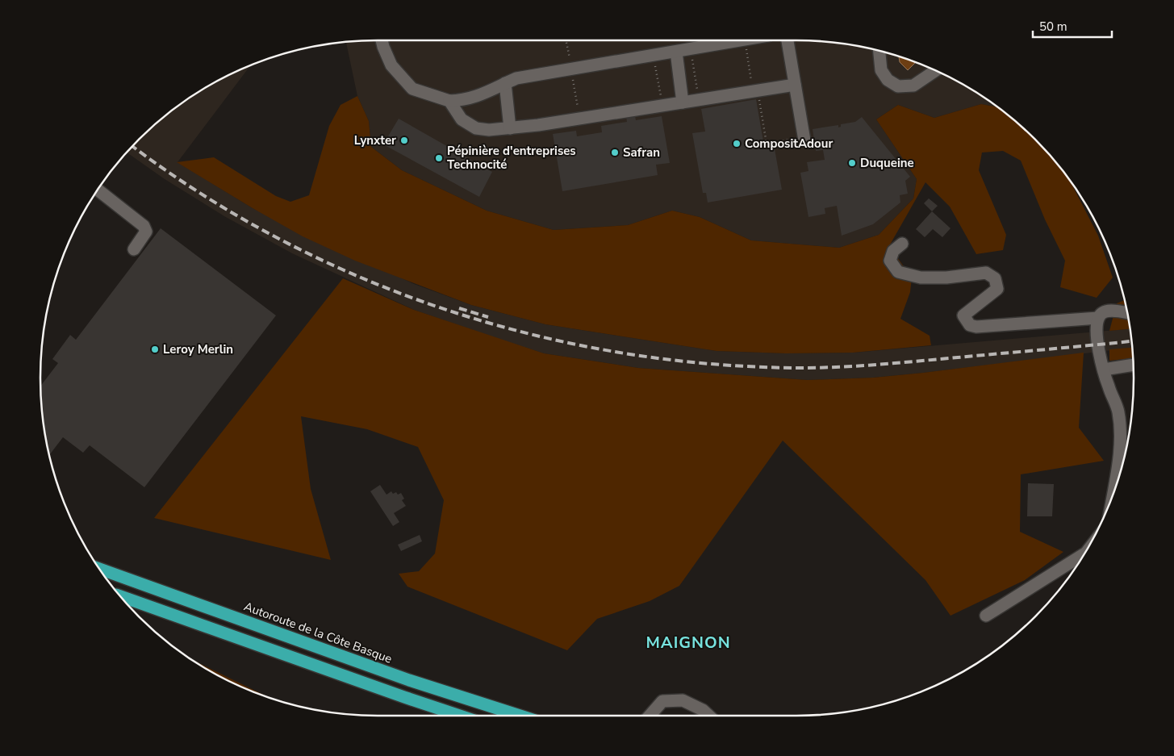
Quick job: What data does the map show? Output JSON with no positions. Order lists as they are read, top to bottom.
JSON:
{
  "streets": {
    "highway": ["Autoroute de la Côte Basque"]
  },
  "districts": ["MAIGNON"],
  "places": [
    "Lynxter",
    "CompositAdour",
    "Safran",
    "Pépinière d'entreprises Technocité",
    "Duqueine",
    "Leroy Merlin"
  ],
  "scale_bar": "50 m"
}
